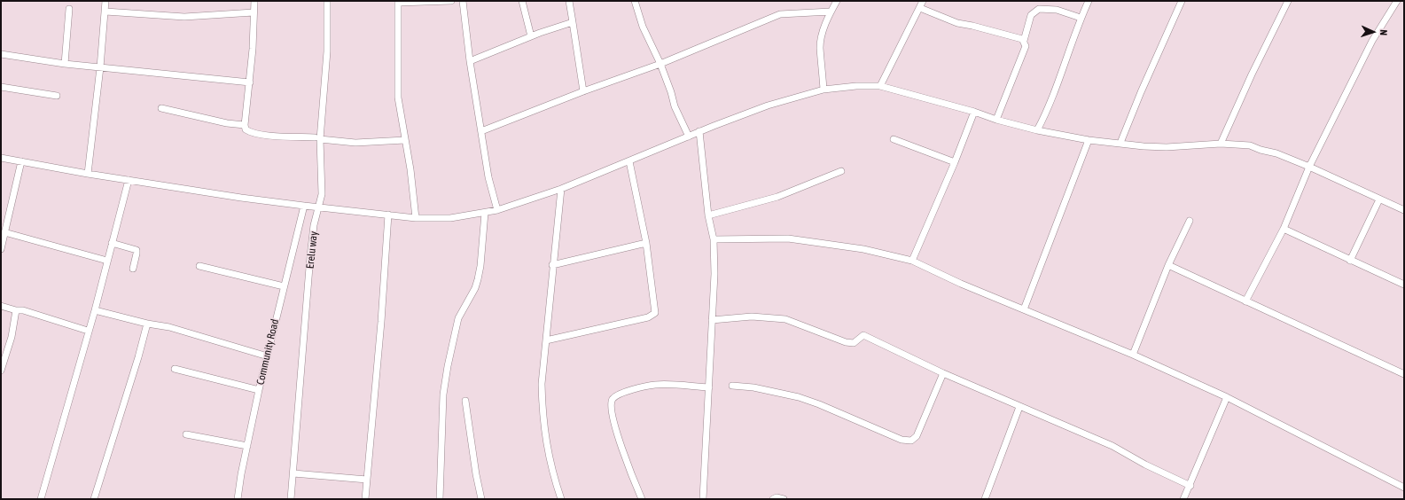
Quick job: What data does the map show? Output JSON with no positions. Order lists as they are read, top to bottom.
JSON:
{
  "streets": {
    "street": ["Erelu way", "Community Road"]
  },
  "north": "right"
}
